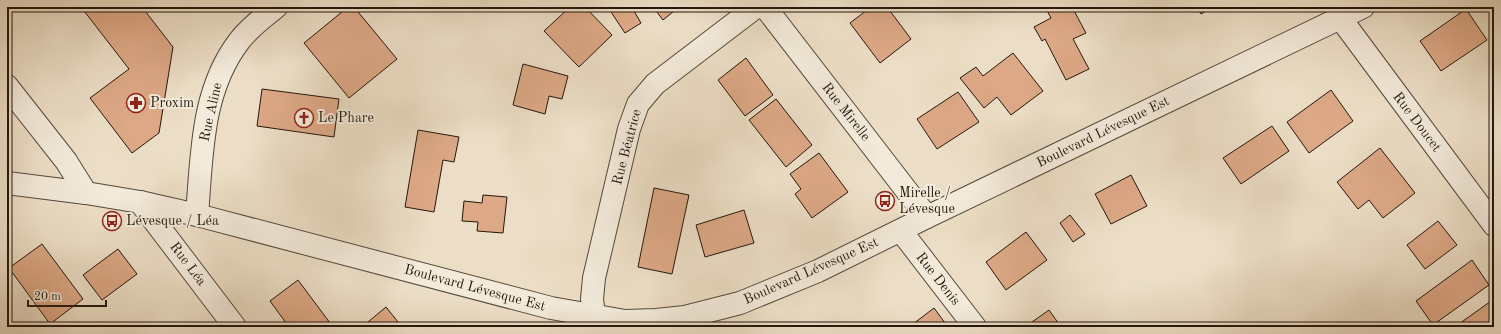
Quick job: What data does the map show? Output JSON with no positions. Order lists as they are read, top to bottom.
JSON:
{
  "streets": {
    "street": [
      "Rue Aline",
      "Rue Mirelle",
      "Rue Doucet",
      "Boulevard Lévesque Est",
      "Rue Béatrice",
      "Rue Léa",
      "Rue Denis"
    ]
  },
  "crossings": [
    ["Rue Aline", "Boulevard Lévesque Est"],
    ["Rue Mirelle", "Boulevard Lévesque Est"],
    ["Rue Doucet", "Boulevard Lévesque Est"],
    ["Boulevard Lévesque Est", "Rue Béatrice"],
    ["Boulevard Lévesque Est", "Rue Léa"],
    ["Boulevard Lévesque Est", "Rue Denis"]
  ],
  "places": {
    "pharmacy": ["Proxim"],
    "church": ["Le Phare"],
    "bus stop": ["Mirelle / Lévesque", "Lévesque / Léa"]
  },
  "scale_bar": "20 m"
}
